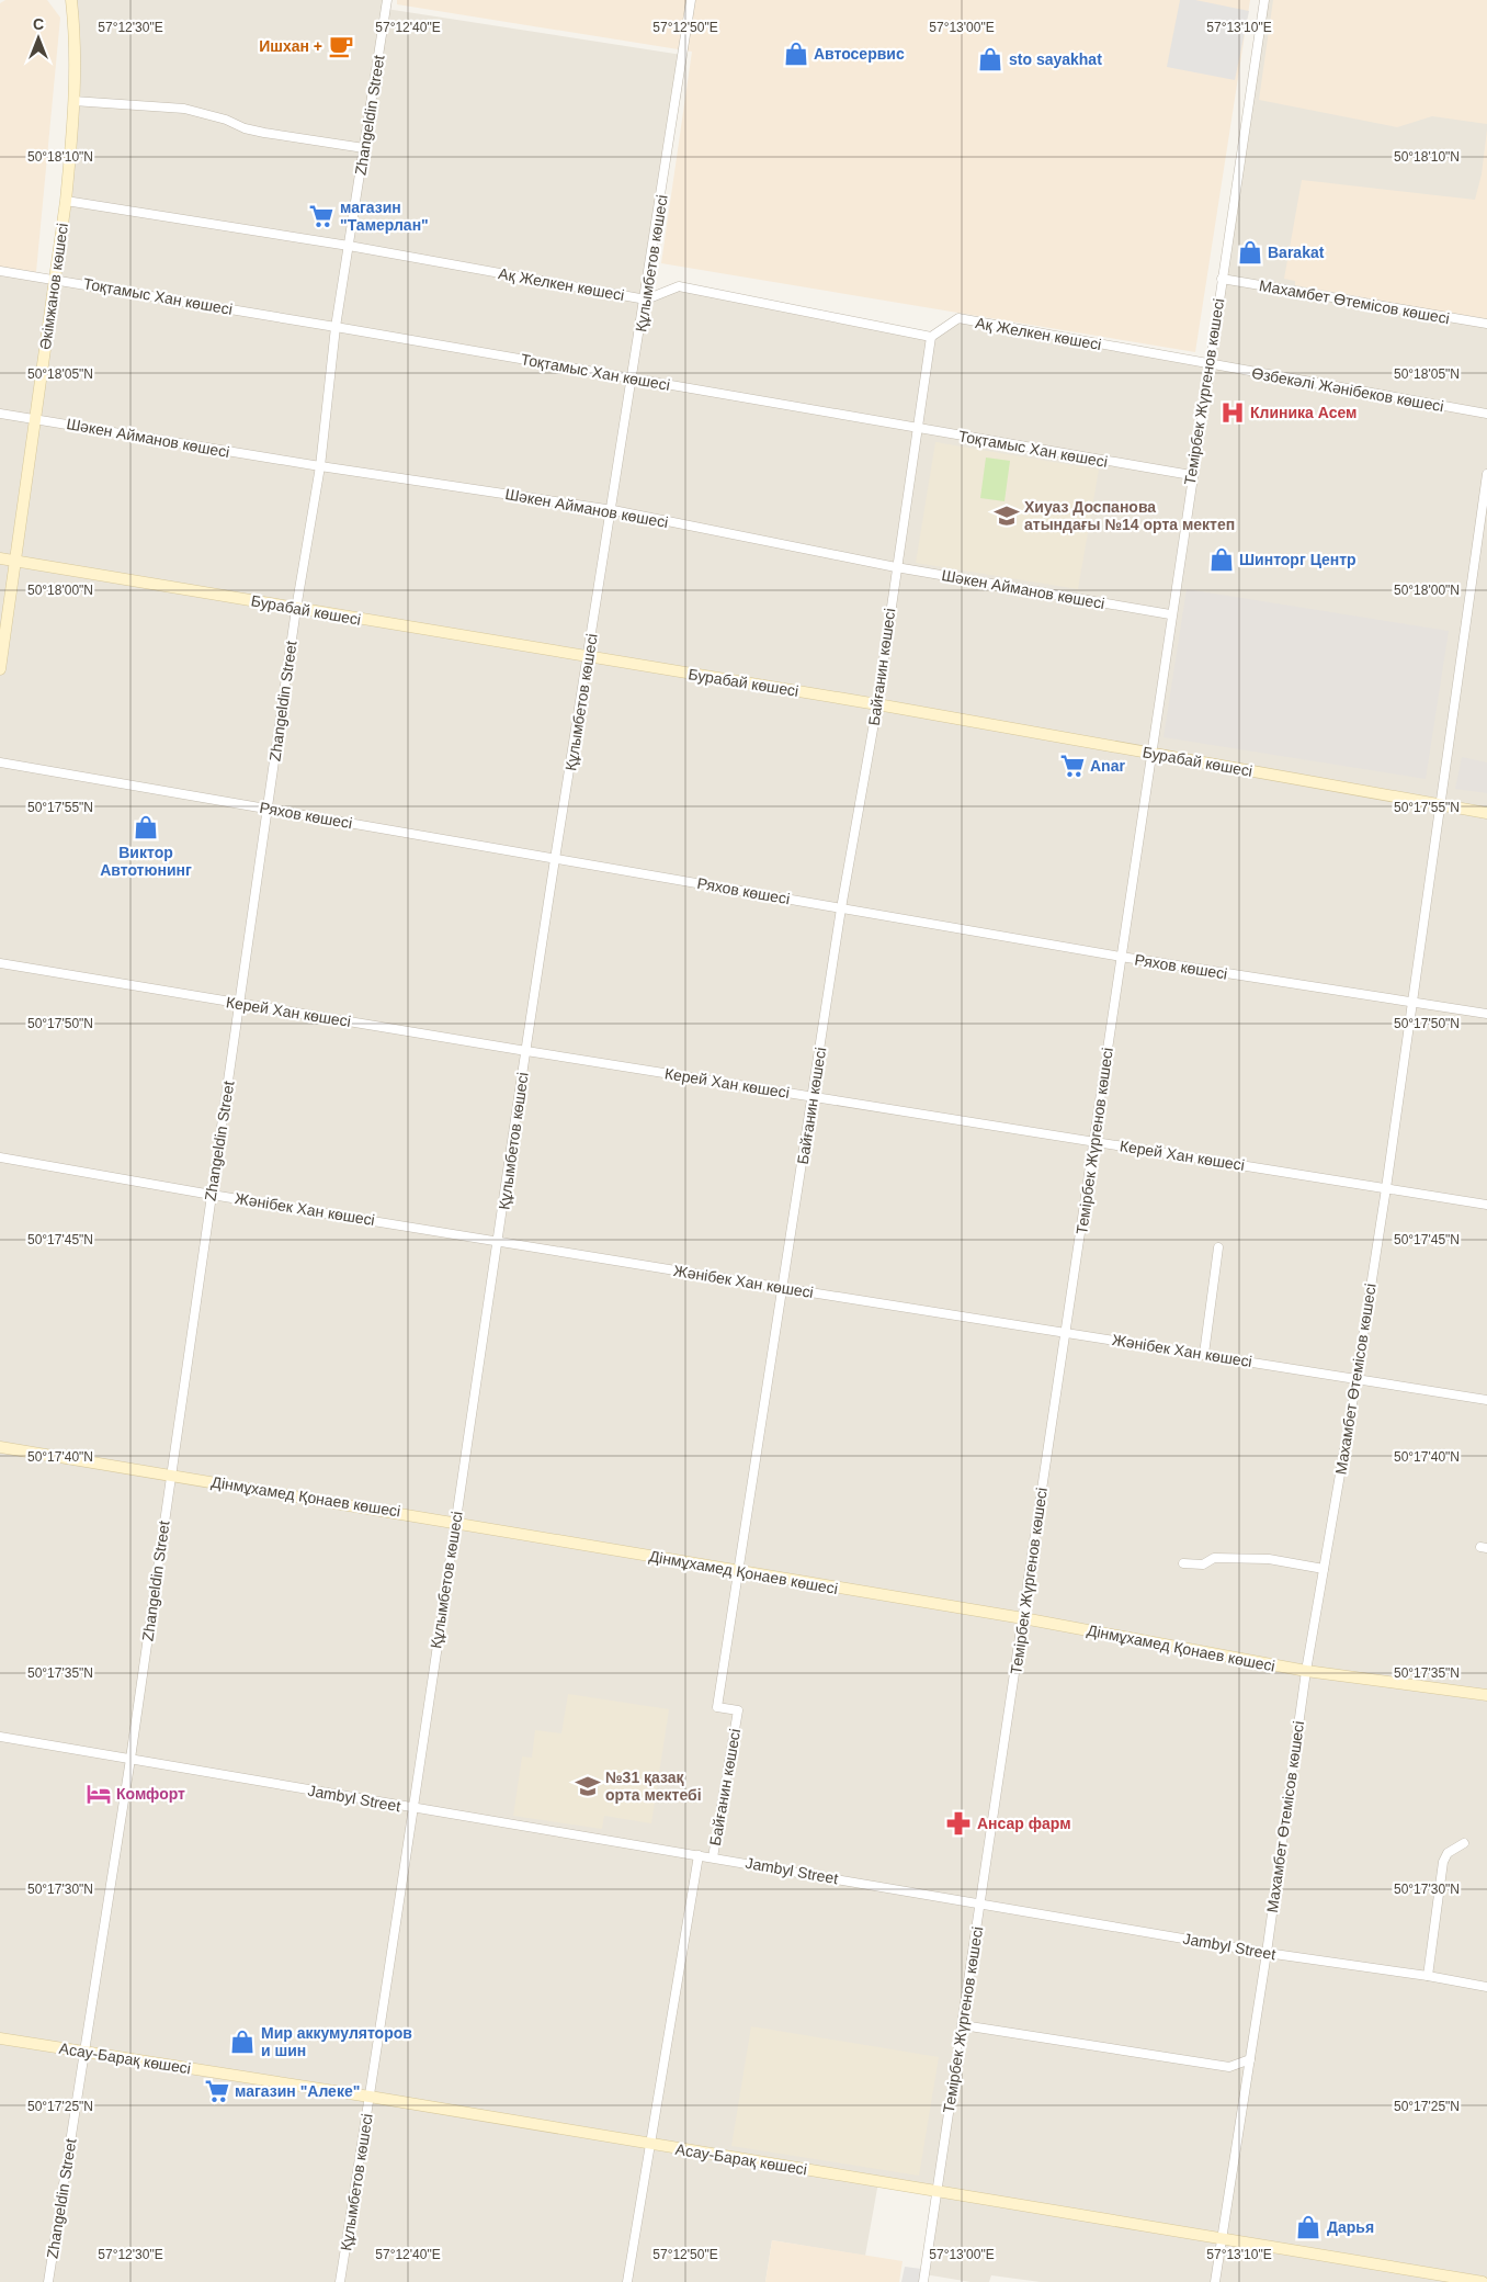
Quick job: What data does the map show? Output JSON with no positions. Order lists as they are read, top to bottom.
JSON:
{
  "streets": {
    "street": [
      "Zhangeldin Street",
      "Құлымбетов көшесі",
      "Ақ Желкен көшесі",
      "Әкімжанов көшесі",
      "Тоқтамыс Хан көшесі",
      "Махамбет Өтемісов көшесі",
      "Өзбекәлі Жәнібеков көшесі",
      "Темірбек Жүргенов көшесі",
      "Шәкен Айманов көшесі",
      "Бурабай көшесі",
      "Байғанин көшесі",
      "Ряхов көшесі",
      "Керей Хан көшесі",
      "Жәнібек Хан көшесі",
      "Дінмұхамед Қонаев көшесі",
      "Jambyl Street",
      "Асау-Барақ көшесі"
    ]
  },
  "crossings": [
    ["Zhangeldin Street", "Ақ Желкен көшесі"],
    ["Zhangeldin Street", "Тоқтамыс Хан көшесі"],
    ["Zhangeldin Street", "Шәкен Айманов көшесі"],
    ["Zhangeldin Street", "Бурабай көшесі"],
    ["Zhangeldin Street", "Ряхов көшесі"],
    ["Zhangeldin Street", "Керей Хан көшесі"],
    ["Zhangeldin Street", "Жәнібек Хан көшесі"],
    ["Zhangeldin Street", "Дінмұхамед Қонаев көшесі"],
    ["Zhangeldin Street", "Jambyl Street"],
    ["Zhangeldin Street", "Асау-Барақ көшесі"],
    ["Құлымбетов көшесі", "Ақ Желкен көшесі"],
    ["Құлымбетов көшесі", "Тоқтамыс Хан көшесі"],
    ["Құлымбетов көшесі", "Шәкен Айманов көшесі"],
    ["Құлымбетов көшесі", "Бурабай көшесі"],
    ["Құлымбетов көшесі", "Ряхов көшесі"],
    ["Құлымбетов көшесі", "Керей Хан көшесі"],
    ["Құлымбетов көшесі", "Жәнібек Хан көшесі"],
    ["Құлымбетов көшесі", "Дінмұхамед Қонаев көшесі"],
    ["Құлымбетов көшесі", "Jambyl Street"],
    ["Құлымбетов көшесі", "Асау-Барақ көшесі"],
    ["Ақ Желкен көшесі", "Әкімжанов көшесі"],
    ["Ақ Желкен көшесі", "Өзбекәлі Жәнібеков көшесі"],
    ["Ақ Желкен көшесі", "Темірбек Жүргенов көшесі"],
    ["Ақ Желкен көшесі", "Байғанин көшесі"],
    ["Әкімжанов көшесі", "Тоқтамыс Хан көшесі"],
    ["Әкімжанов көшесі", "Шәкен Айманов көшесі"],
    ["Әкімжанов көшесі", "Бурабай көшесі"],
    ["Тоқтамыс Хан көшесі", "Темірбек Жүргенов көшесі"],
    ["Тоқтамыс Хан көшесі", "Байғанин көшесі"],
    ["Махамбет Өтемісов көшесі", "Темірбек Жүргенов көшесі"],
    ["Махамбет Өтемісов көшесі", "Бурабай көшесі"],
    ["Махамбет Өтемісов көшесі", "Ряхов көшесі"],
    ["Махамбет Өтемісов көшесі", "Керей Хан көшесі"],
    ["Махамбет Өтемісов көшесі", "Жәнібек Хан көшесі"],
    ["Махамбет Өтемісов көшесі", "Дінмұхамед Қонаев көшесі"],
    ["Махамбет Өтемісов көшесі", "Jambyl Street"],
    ["Махамбет Өтемісов көшесі", "Асау-Барақ көшесі"],
    ["Өзбекәлі Жәнібеков көшесі", "Темірбек Жүргенов көшесі"],
    ["Темірбек Жүргенов көшесі", "Шәкен Айманов көшесі"],
    ["Темірбек Жүргенов көшесі", "Бурабай көшесі"],
    ["Темірбек Жүргенов көшесі", "Ряхов көшесі"],
    ["Темірбек Жүргенов көшесі", "Керей Хан көшесі"],
    ["Темірбек Жүргенов көшесі", "Жәнібек Хан көшесі"],
    ["Темірбек Жүргенов көшесі", "Дінмұхамед Қонаев көшесі"],
    ["Темірбек Жүргенов көшесі", "Jambyl Street"],
    ["Темірбек Жүргенов көшесі", "Асау-Барақ көшесі"],
    ["Шәкен Айманов көшесі", "Байғанин көшесі"],
    ["Бурабай көшесі", "Байғанин көшесі"],
    ["Байғанин көшесі", "Ряхов көшесі"],
    ["Байғанин көшесі", "Керей Хан көшесі"],
    ["Байғанин көшесі", "Жәнібек Хан көшесі"],
    ["Байғанин көшесі", "Дінмұхамед Қонаев көшесі"],
    ["Байғанин көшесі", "Jambyl Street"],
    ["Байғанин көшесі", "Асау-Барақ көшесі"]
  ],
  "places": {
    "cafe": ["Ишхан +"],
    "shop": [
      "Автосервис",
      "sto sayakhat",
      "Barakat",
      "Шинторг Центр",
      "Виктор Автотюнинг",
      "Мир аккумуляторов и шин",
      "Дарья"
    ],
    "supermarket": ["магазин \"Тамерлан\"", "Anar", "магазин \"Алеке\""],
    "hospital": ["Клиника Асем"],
    "school or university": ["Хиуаз Доспанова атындағы №14 орта мектеп", "№31 қазақ орта мектебі"],
    "hotel": ["Комфорт"],
    "pharmacy": ["Ансар фарм"]
  },
  "north": "top",
  "coordinates": [
    "57°12'30\"E",
    "57°12'40\"E",
    "57°12'50\"E",
    "57°13'00\"E",
    "57°13'10\"E",
    "50°18'10\"N",
    "50°18'05\"N",
    "50°18'00\"N",
    "50°17'55\"N",
    "50°17'50\"N",
    "50°17'45\"N",
    "50°17'40\"N",
    "50°17'35\"N",
    "50°17'30\"N",
    "50°17'25\"N"
  ]
}
